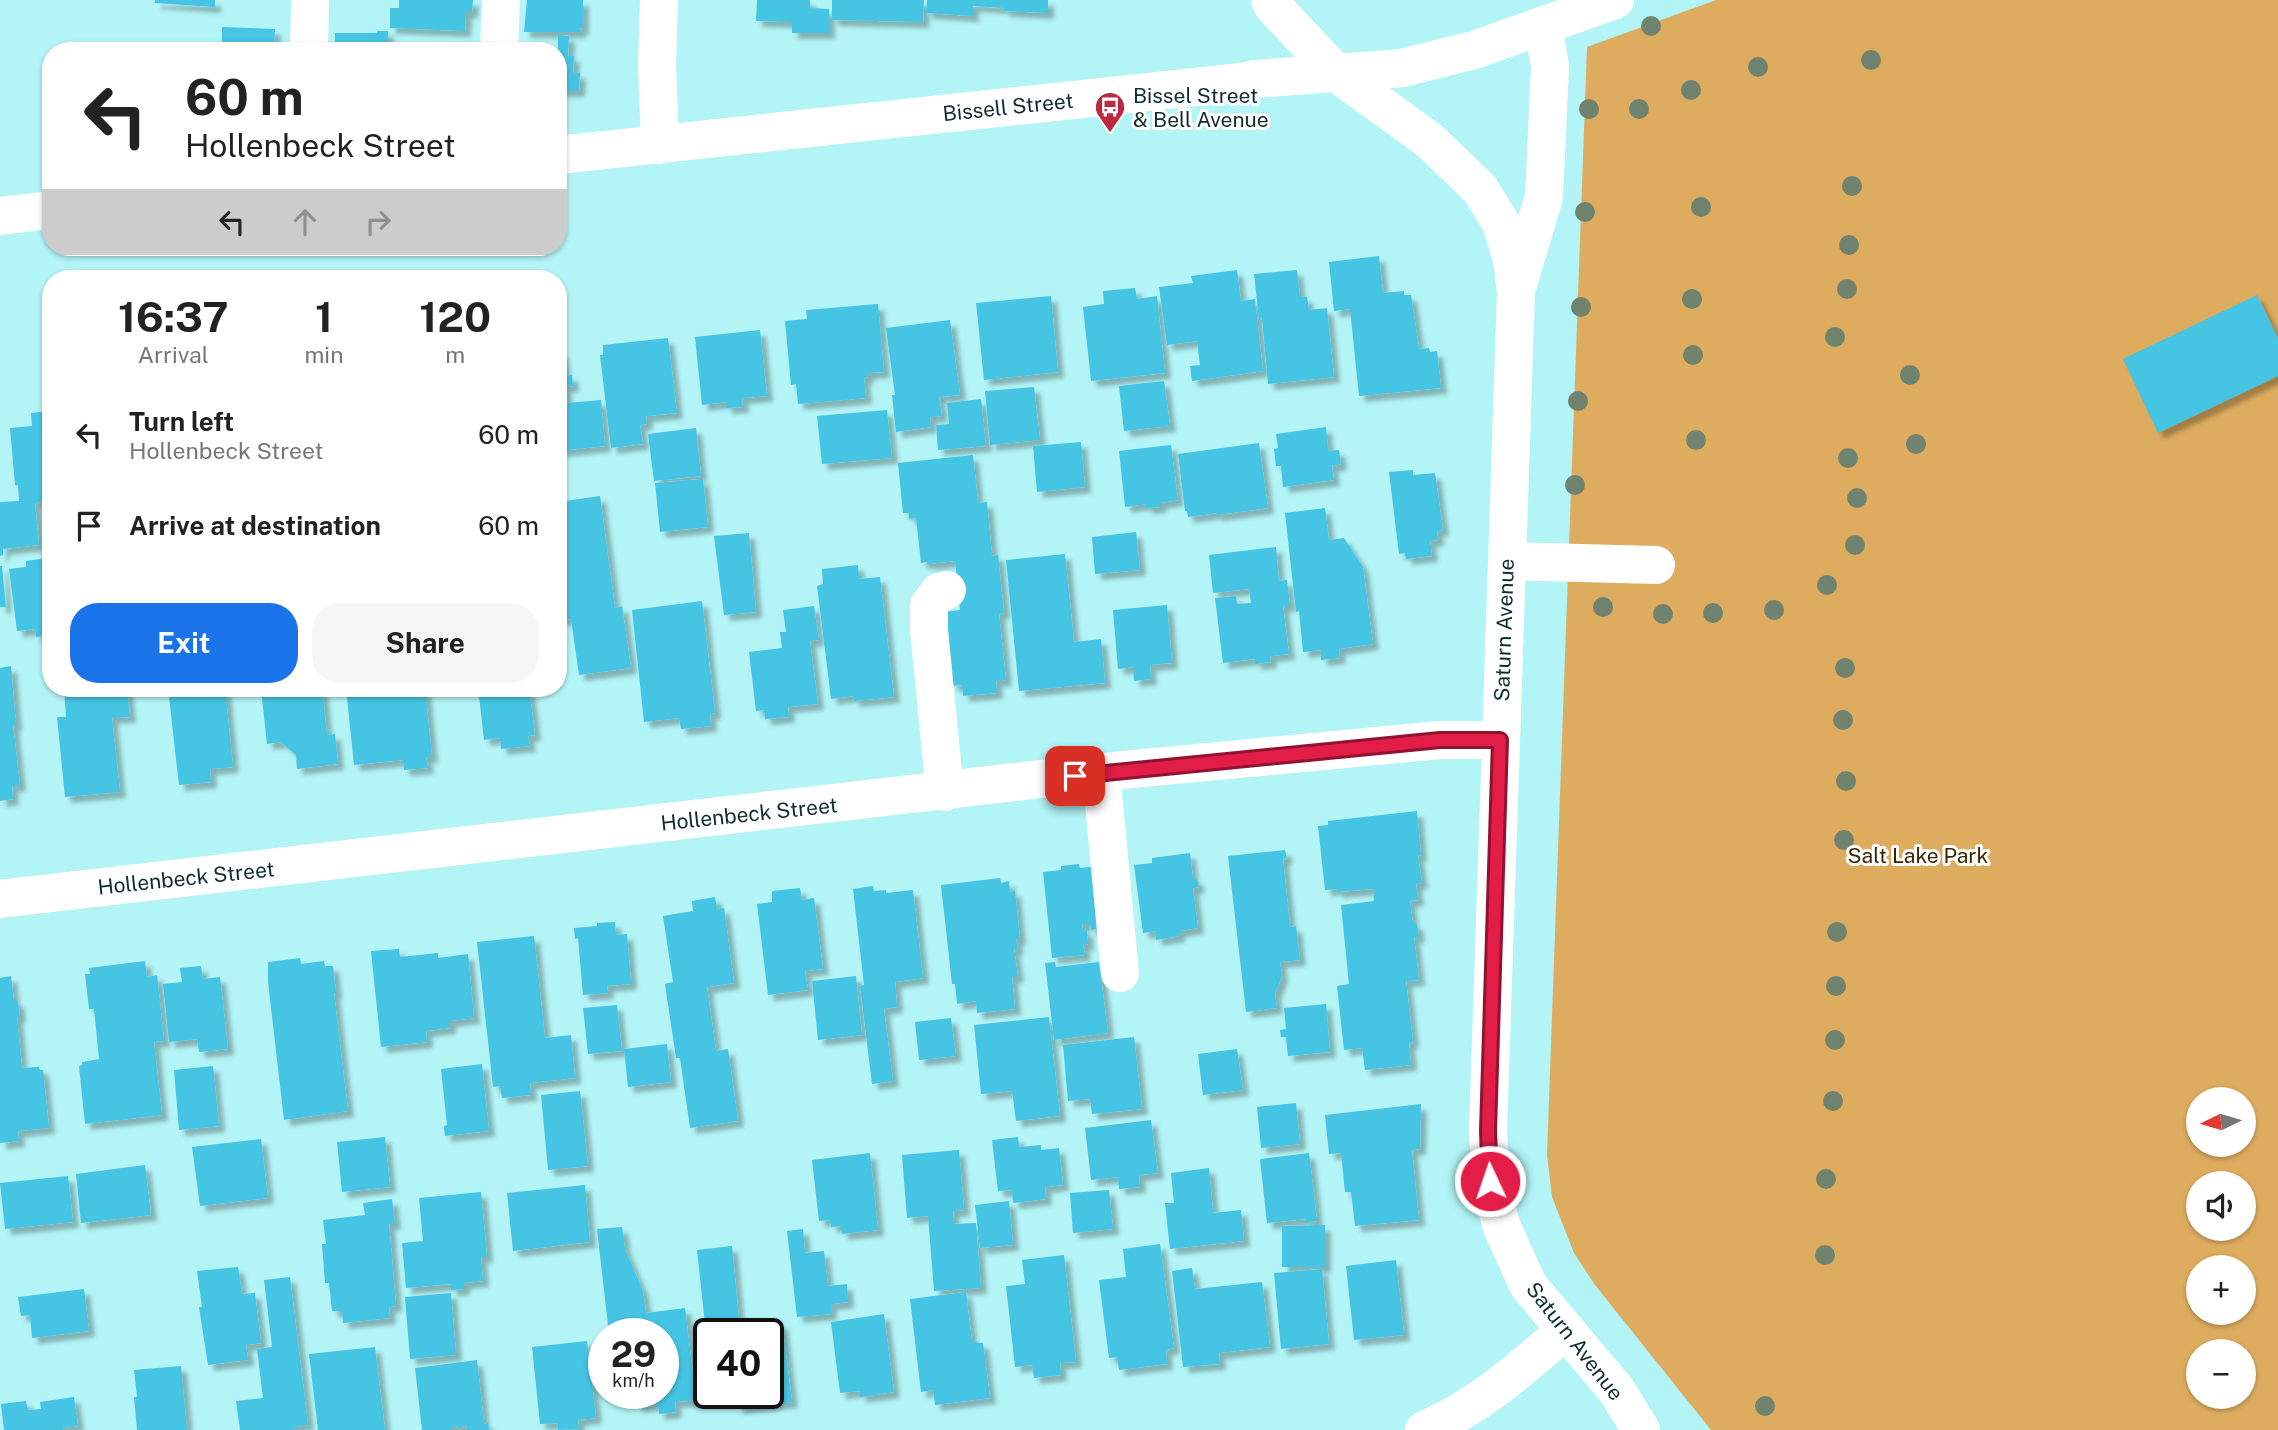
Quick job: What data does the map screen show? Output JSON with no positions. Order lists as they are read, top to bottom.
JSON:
{
  "streets": {
    "street": ["Bissell Street", "Saturn Avenue", "Hollenbeck Street"]
  },
  "crossings": [
    ["Bissell Street", "Saturn Avenue"],
    ["Saturn Avenue", "Hollenbeck Street"]
  ],
  "parks": ["Salt Lake Park"],
  "places": {
    "bus stop": ["Bissel Street & Bell Avenue"]
  },
  "north": "left",
  "page": {
    "turn": ["60 m", "Hollenbeck Street"],
    "eta": [
      "16:37",
      "Arrival",
      "1",
      "min",
      "120",
      "m"
    ],
    "list": [
      {
        "name": "Turn left",
        "note": "Hollenbeck Street",
        "value": "60 m"
      },
      {
        "name": "Arrive at destination",
        "value": "60 m"
      }
    ],
    "buttons": ["Exit", "Share"],
    "map_buttons": ["+", "−"],
    "speed": "29 km/h",
    "limit": "40"
  }
}
